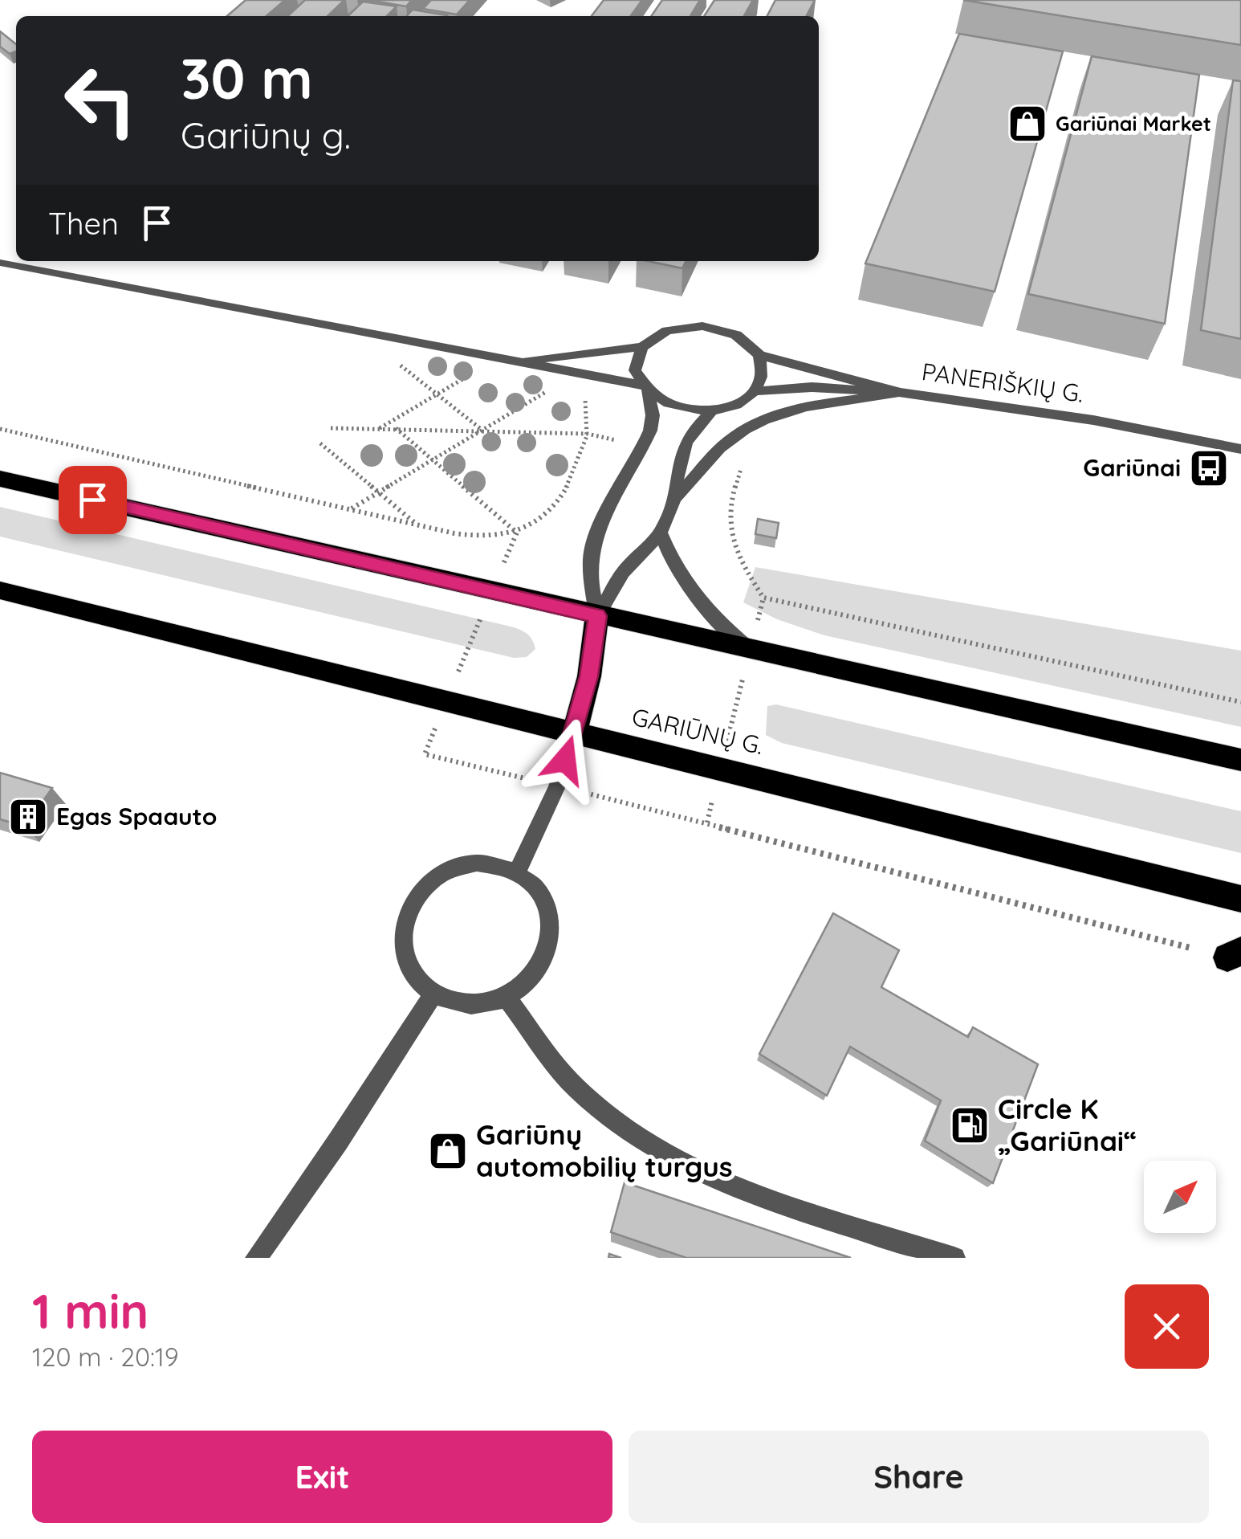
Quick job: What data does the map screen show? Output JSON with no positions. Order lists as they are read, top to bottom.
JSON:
{
  "streets": {
    "highway": ["GARIŪNŲ G."],
    "street": ["PANERIŠKIŲ G."]
  },
  "places": {
    "shop": ["Gariūnai Market", "Gariūnų automobilių turgus"],
    "bus stop": ["Gariūnai"],
    "building": ["Egas Spaauto"],
    "fuel station": ["Circle K „Gariūnai“"]
  },
  "north": "top right",
  "page": {
    "turn": ["30 m", "Gariūnų g."],
    "then": "Then",
    "heading": ["1 min", "120 m · 20:19"],
    "buttons": ["Exit", "Share"]
  }
}
